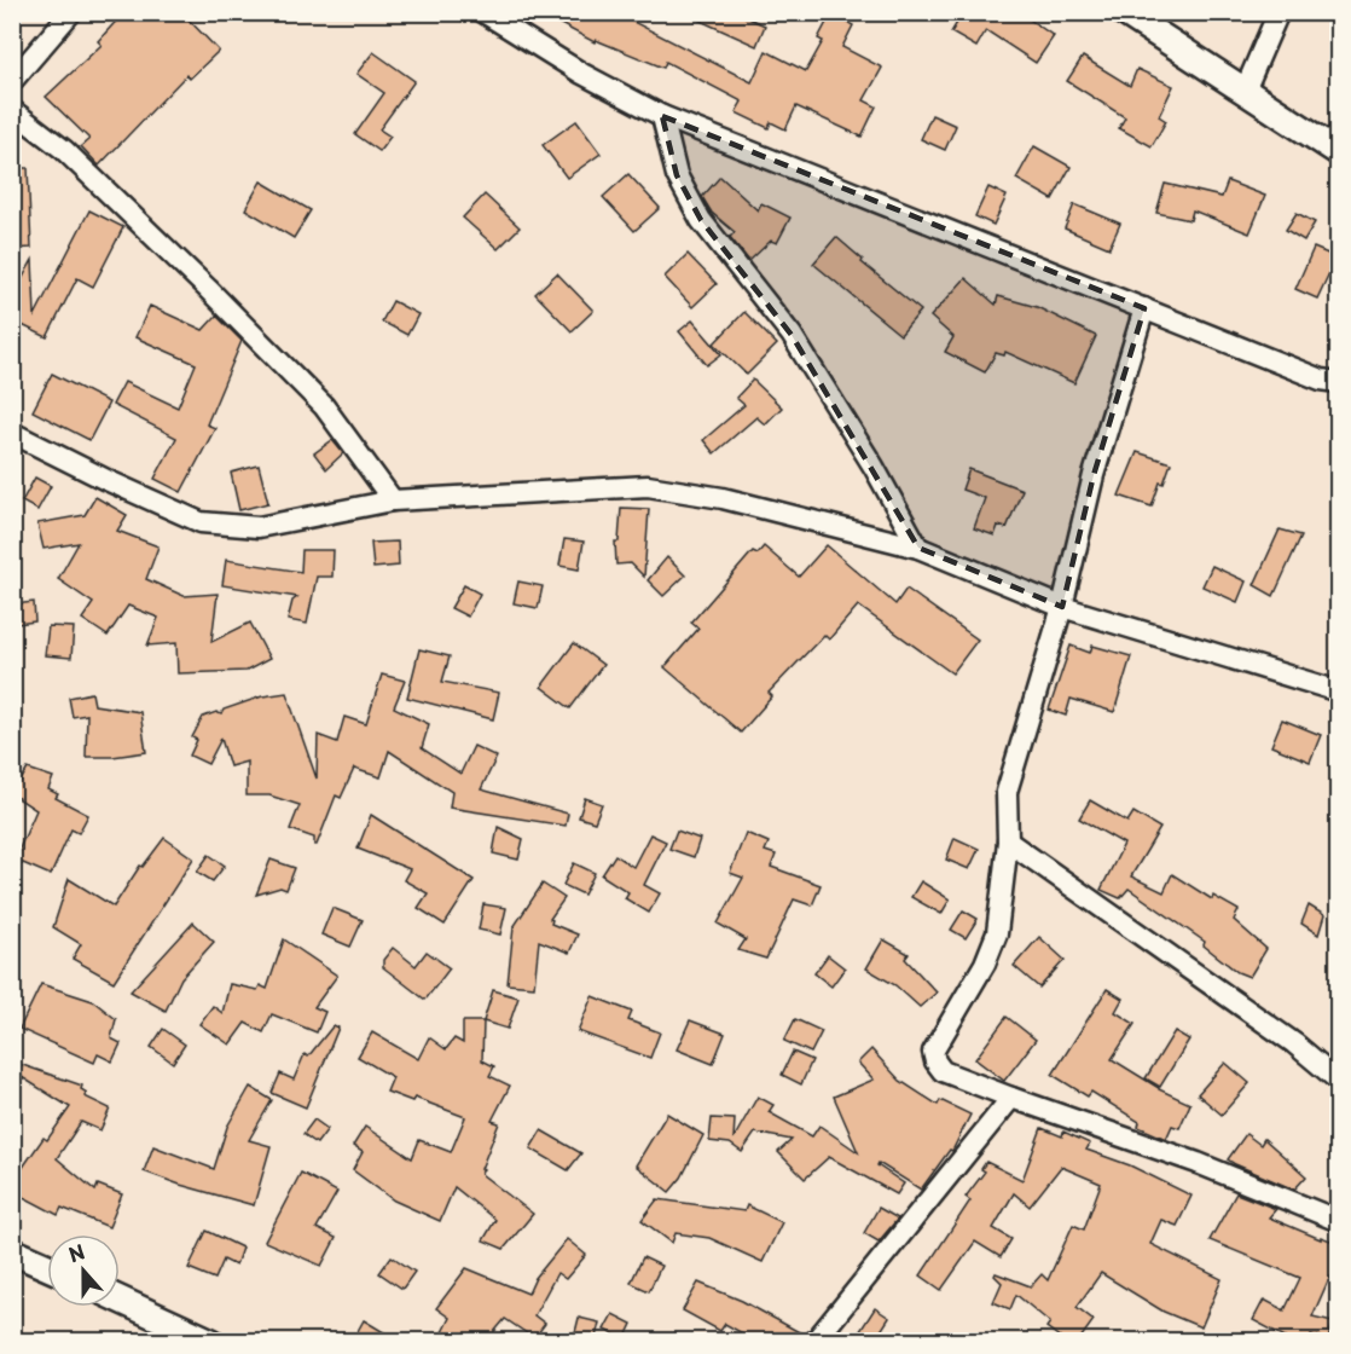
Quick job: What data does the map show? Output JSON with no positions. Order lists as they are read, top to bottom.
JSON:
{
  "north": "top"
}
